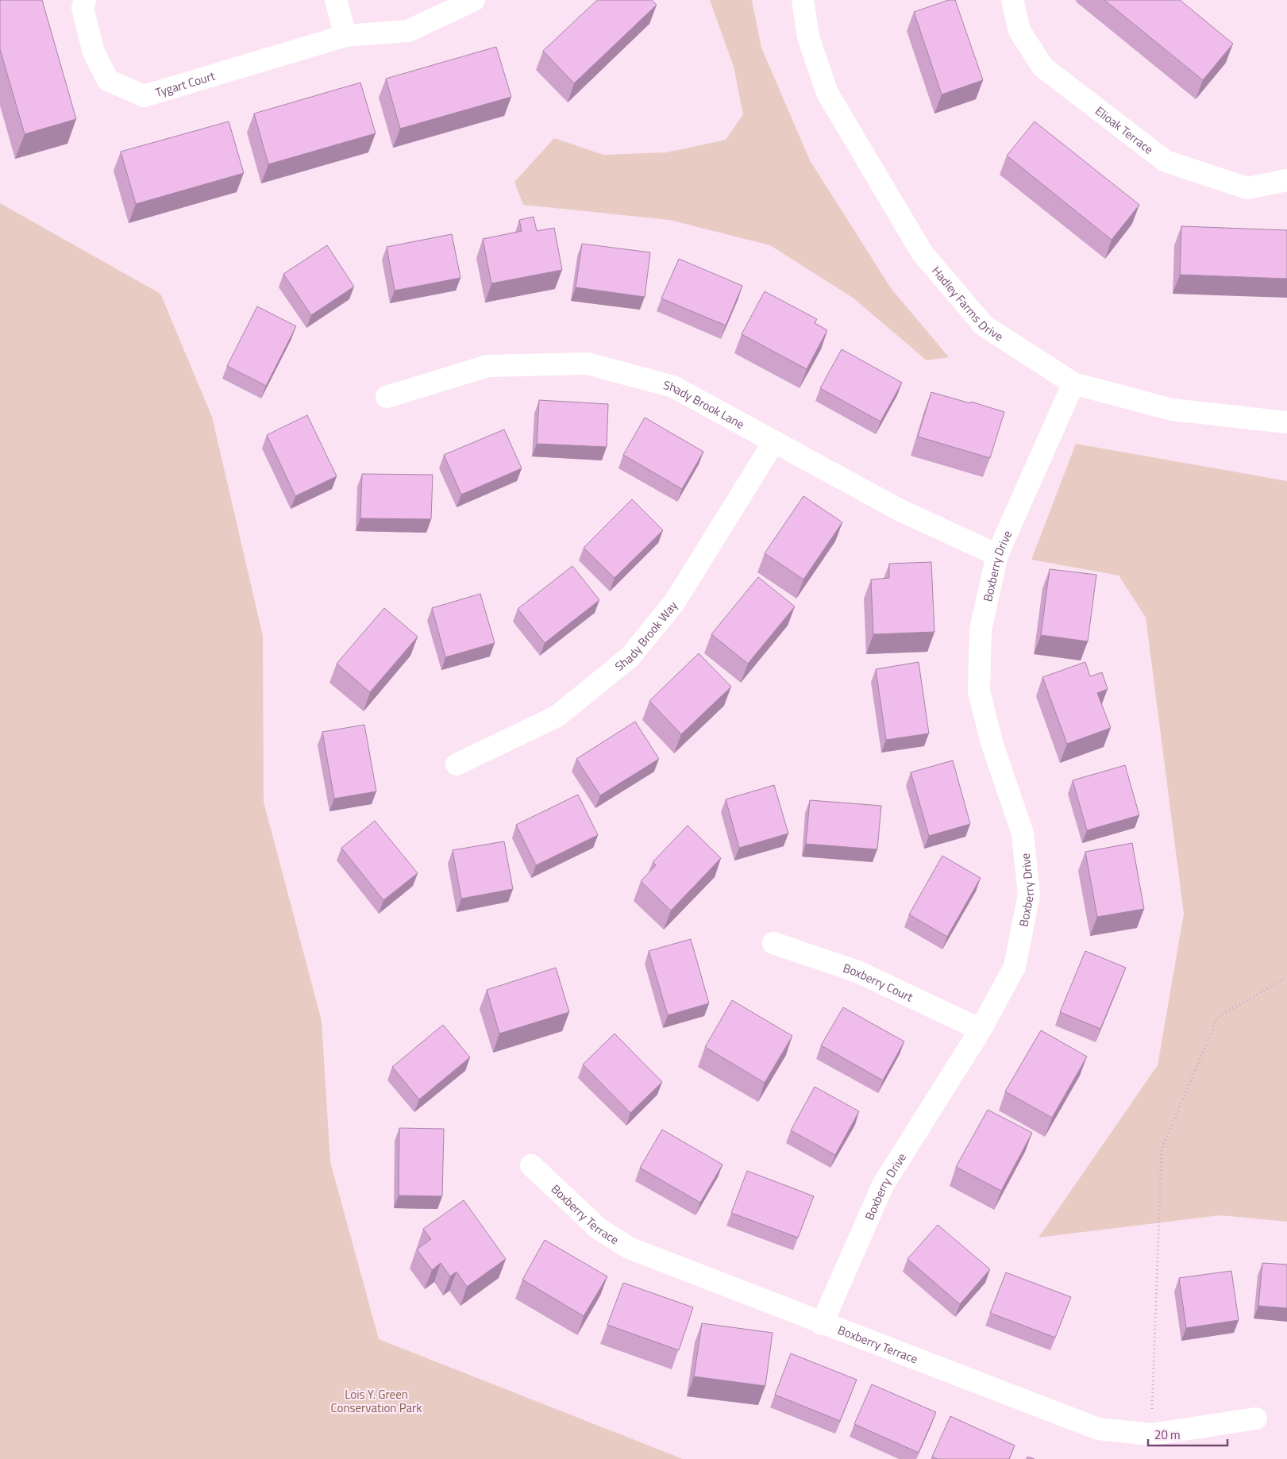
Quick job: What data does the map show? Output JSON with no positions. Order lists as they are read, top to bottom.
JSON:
{
  "streets": {
    "street": [
      "Tygart Court",
      "Elioak Terrace",
      "Hadley Farms Drive",
      "Shady Brook Lane",
      "Boxberry Drive",
      "Shady Brook Way",
      "Boxberry Court",
      "Boxberry Terrace"
    ]
  },
  "crossings": [
    ["Hadley Farms Drive", "Boxberry Drive"],
    ["Shady Brook Lane", "Boxberry Drive"],
    ["Shady Brook Lane", "Shady Brook Way"],
    ["Boxberry Drive", "Boxberry Court"],
    ["Boxberry Drive", "Boxberry Terrace"]
  ],
  "parks": ["Lois Y. Green Conservation Park"],
  "scale_bar": "20 m"
}
